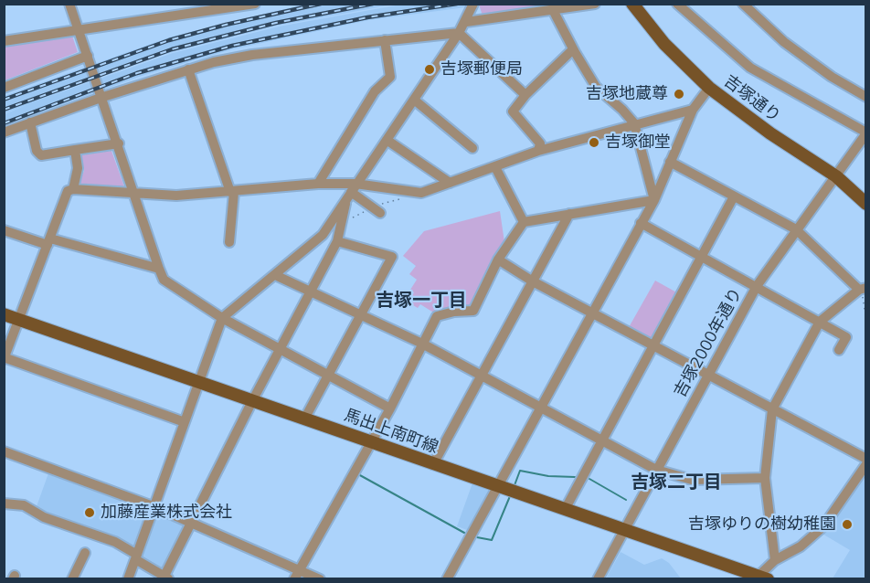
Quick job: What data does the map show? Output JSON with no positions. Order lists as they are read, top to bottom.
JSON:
{
  "streets": {
    "main road": ["吉塚通り", "馬出上南町線"],
    "street": ["吉塚2000年通り"]
  },
  "crossings": [
    ["吉塚通り", "吉塚2000年通り"],
    ["吉塚2000年通り", "馬出上南町線"]
  ],
  "districts": ["吉塚一丁目", "吉塚二丁目"],
  "places": [
    "吉塚郵便局",
    "吉塚地蔵尊",
    "吉塚御堂",
    "加藤産業株式会社",
    "吉塚ゆりの樹幼稚園"
  ]
}
